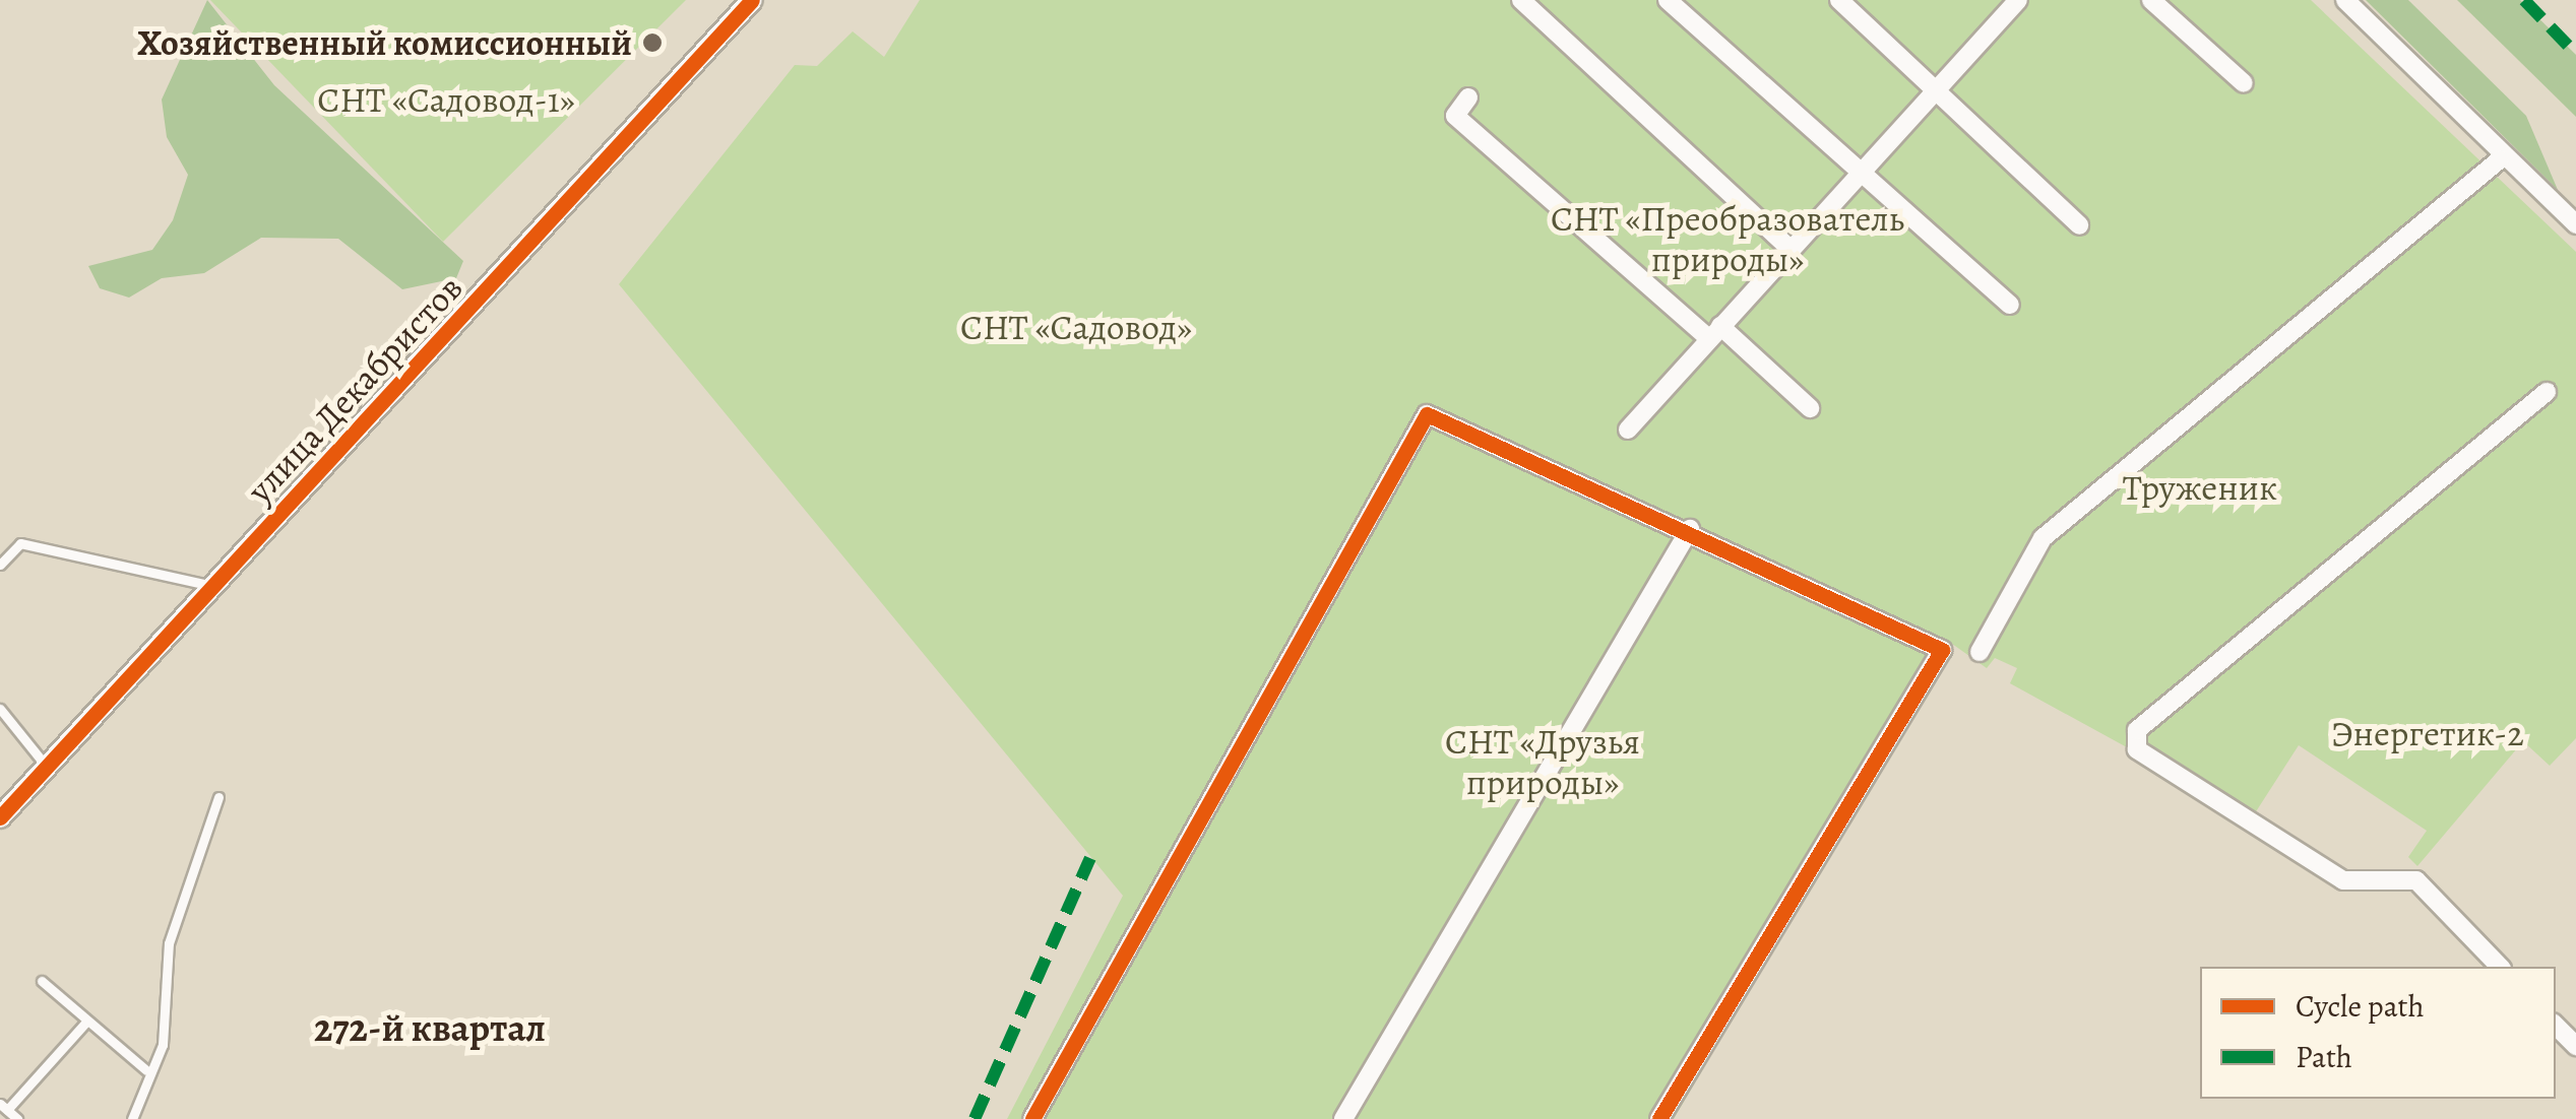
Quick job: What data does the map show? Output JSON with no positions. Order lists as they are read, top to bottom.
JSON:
{
  "streets": {
    "street": ["улица Декабристов"]
  },
  "districts": ["272-й квартал"],
  "parks": [
    "СНТ «Садовод-1»",
    "СНТ «Преобразователь природы»",
    "СНТ «Садовод»",
    "Труженик",
    "Энергетик-2",
    "СНТ «Друзья природы»"
  ],
  "places": ["Хозяйственный комиссионный"],
  "legend": ["Cycle path", "Path"]
}
